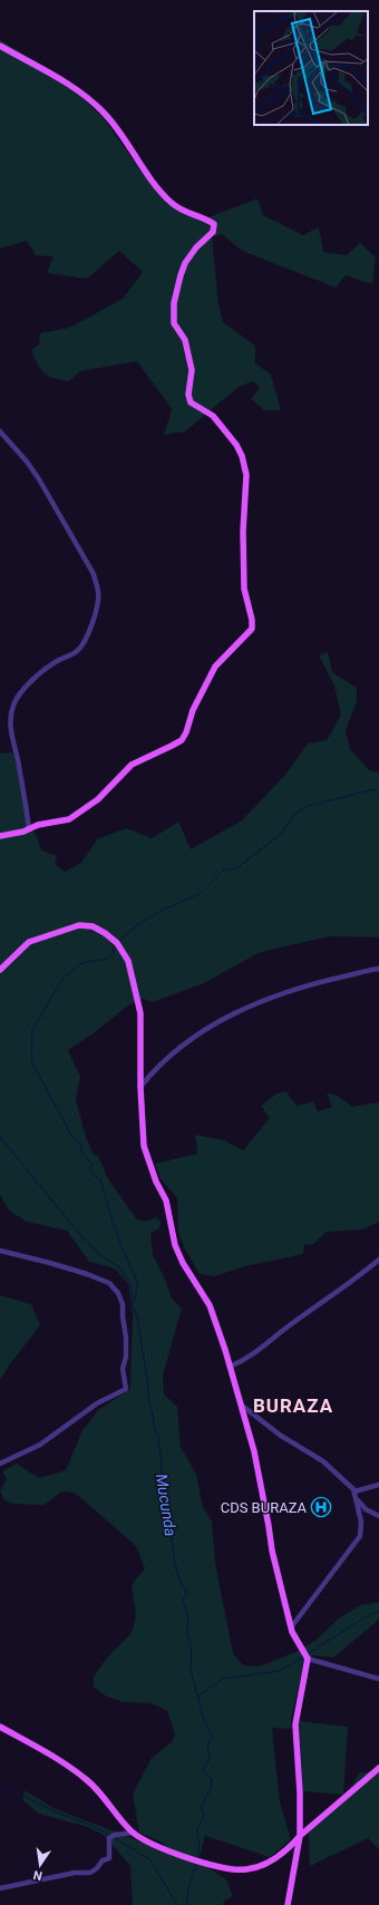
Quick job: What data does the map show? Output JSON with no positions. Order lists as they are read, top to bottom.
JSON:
{
  "districts": ["BURAZA"],
  "water": ["Mucunda"],
  "places": {
    "hospital": ["CDS BURAZA"]
  },
  "north": "bottom"
}
